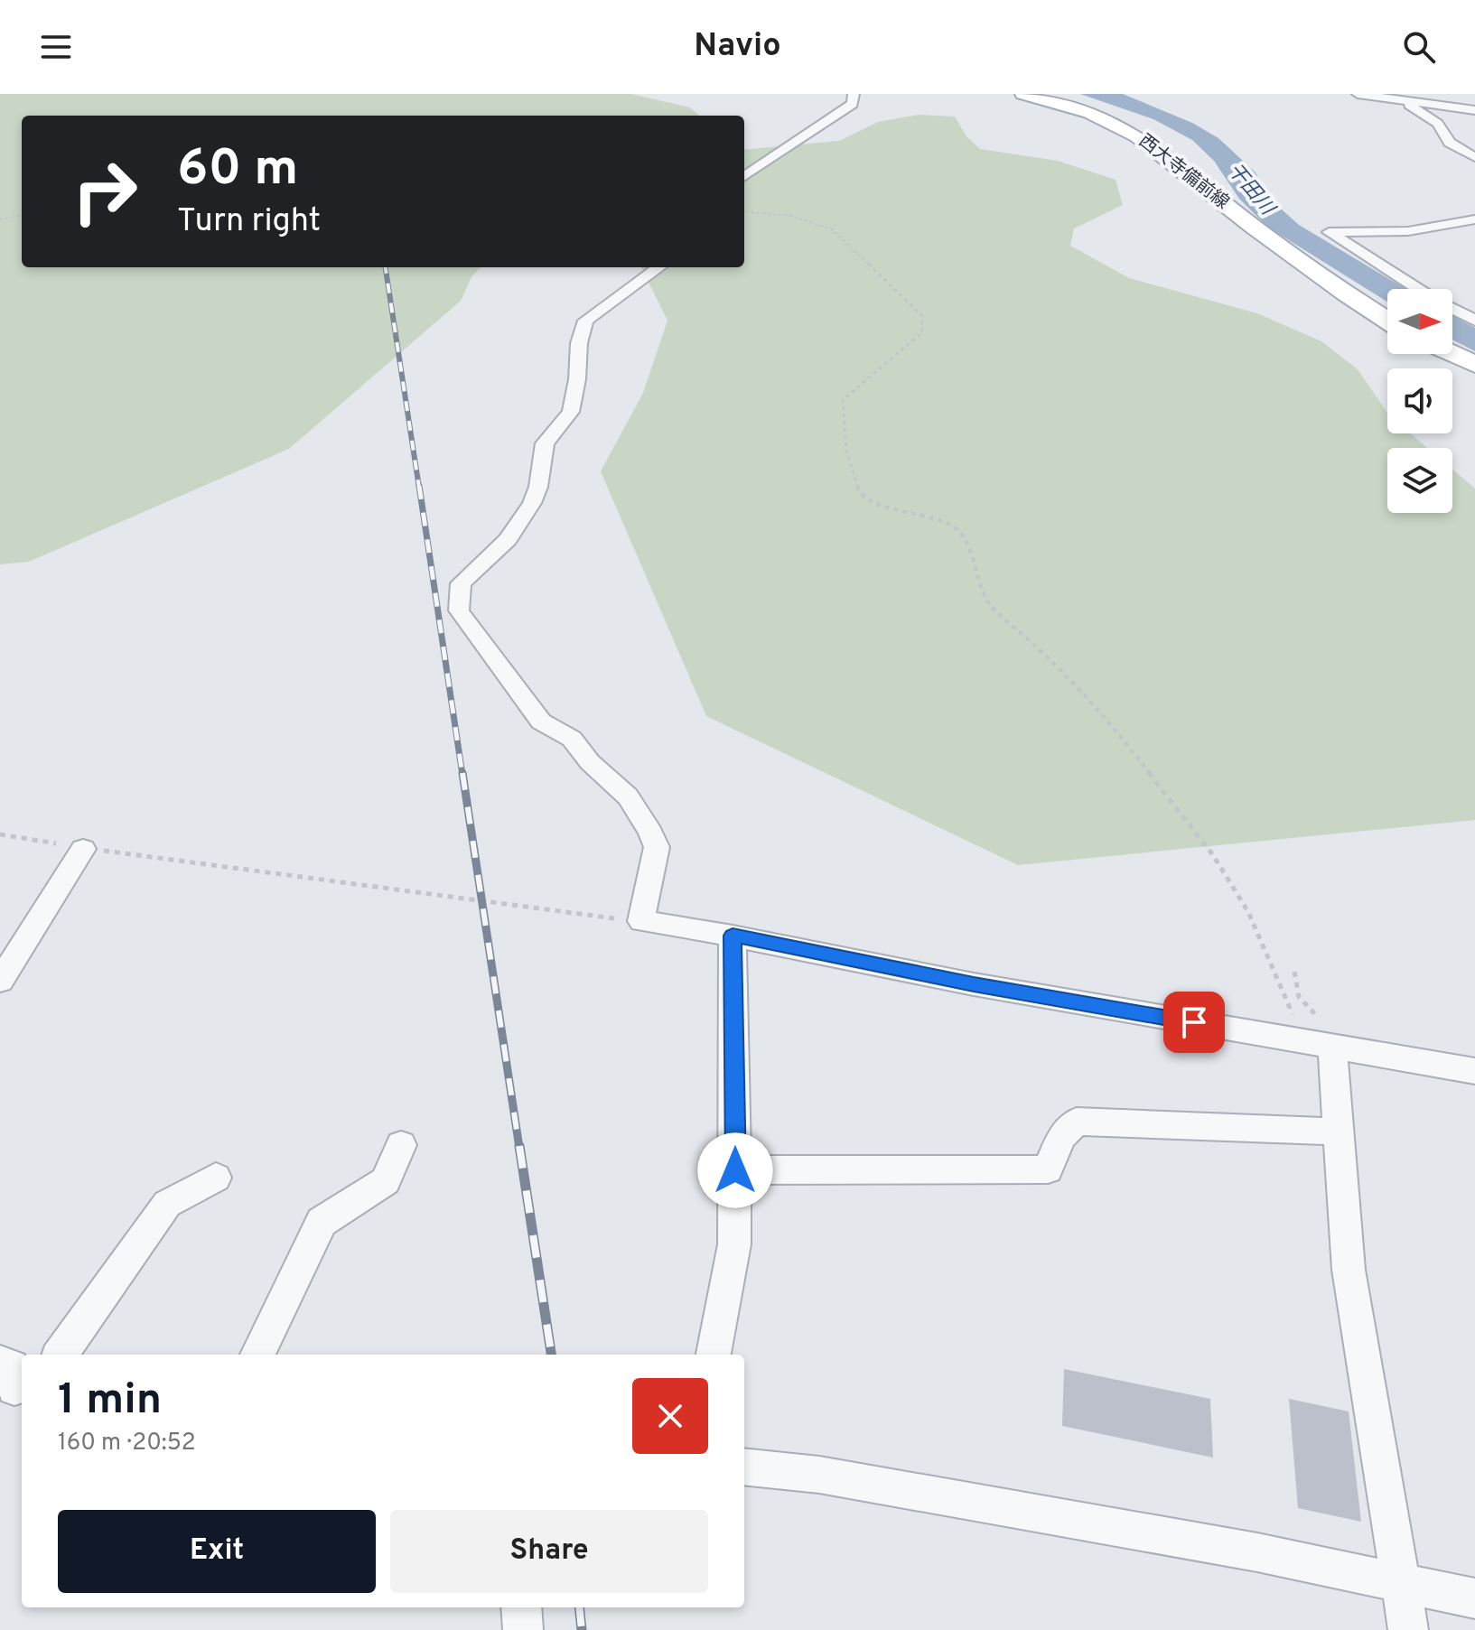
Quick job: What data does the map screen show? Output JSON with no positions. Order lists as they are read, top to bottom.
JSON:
{
  "streets": {
    "main road": ["西大寺備前線"]
  },
  "water": ["干田川"],
  "north": "right",
  "page": {
    "header": "Navio",
    "turn": ["60 m", "Turn right"],
    "heading": ["1 min", "160 m · 20:52"],
    "buttons": ["Exit", "Share"]
  }
}
